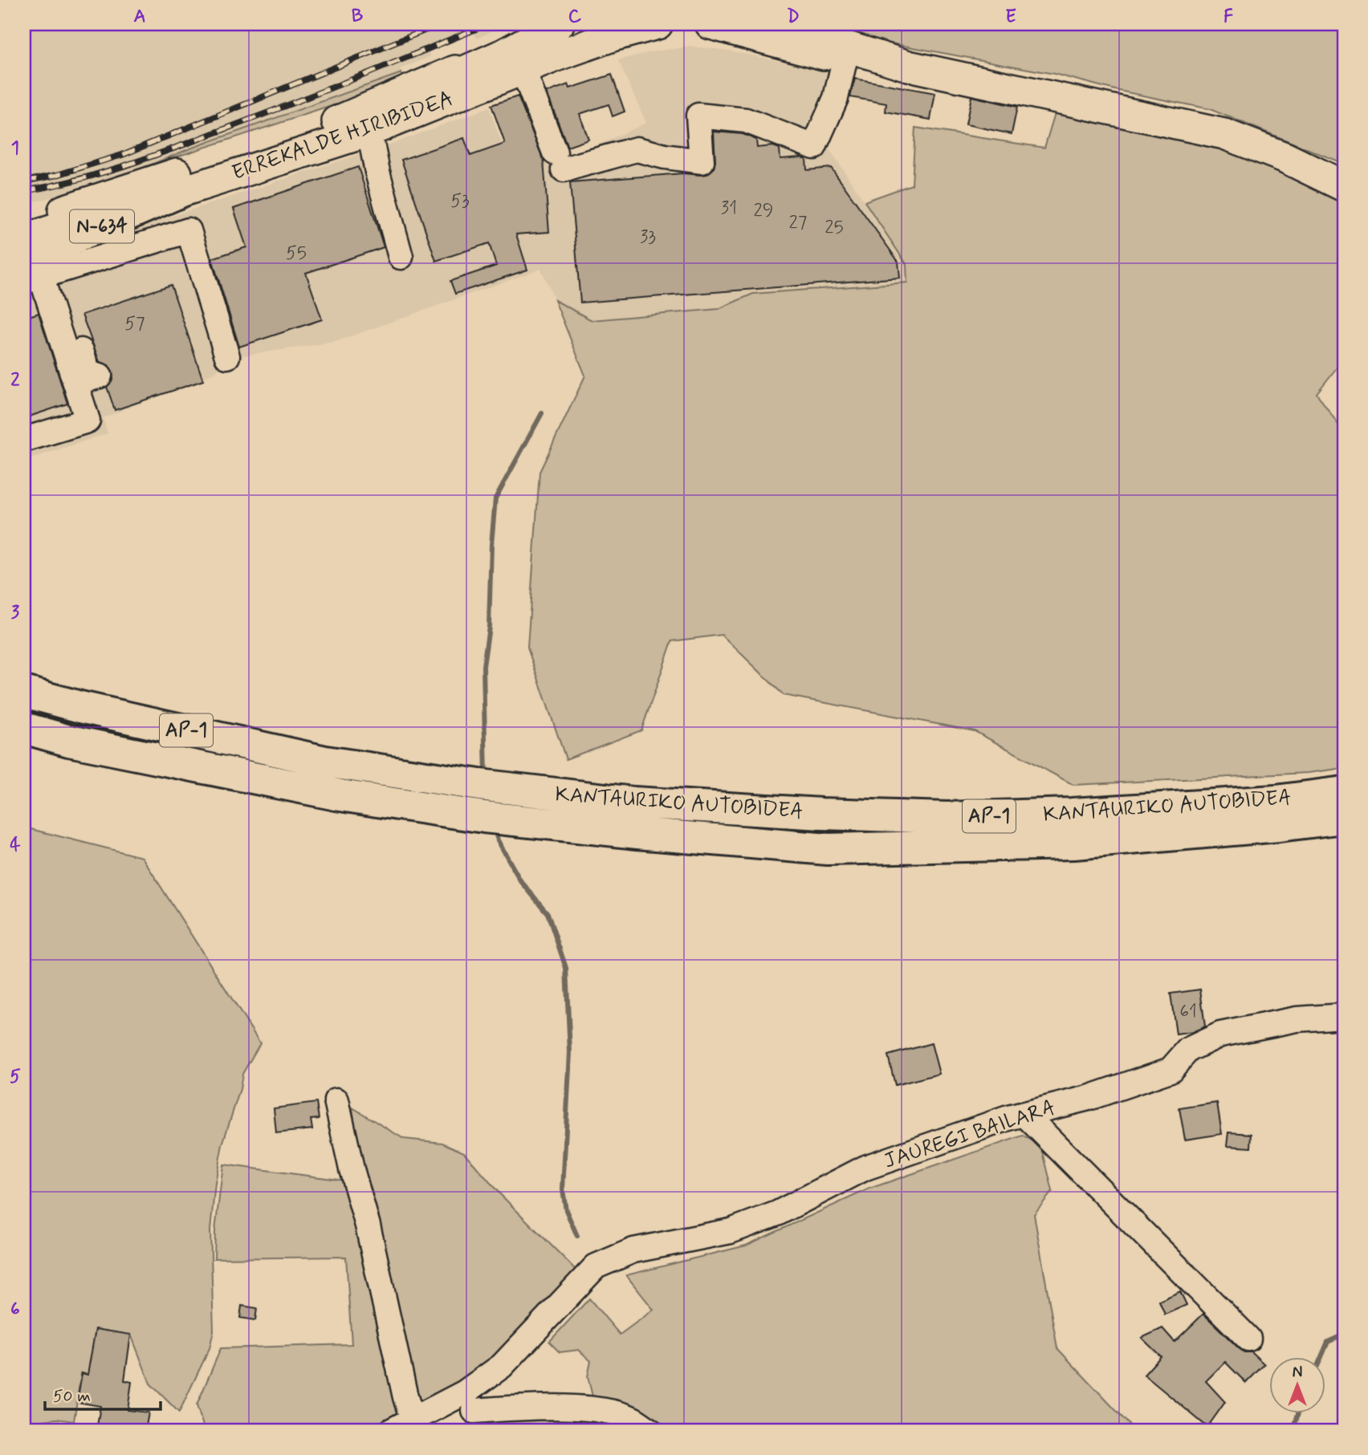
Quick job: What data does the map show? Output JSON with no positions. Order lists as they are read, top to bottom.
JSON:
{
  "streets": {
    "highway": ["N-634", "AP-1", "KANTAURIKO AUTOBIDEA"],
    "main road": ["ERREKALDE HIRIBIDEA"],
    "street": ["JAUREGI BAILARA"]
  },
  "crossings": [
    ["ERREKALDE HIRIBIDEA", "N-634"]
  ],
  "house_numbers": [
    "53",
    "31",
    "29",
    "27",
    "25",
    "33",
    "55",
    "57",
    "61"
  ],
  "scale_bar": "50 m",
  "north": "top",
  "grid": {
    "columns": [
      "A",
      "B",
      "C",
      "D",
      "E",
      "F"
    ],
    "rows": [
      "1",
      "2",
      "3",
      "4",
      "5",
      "6"
    ]
  }
}
